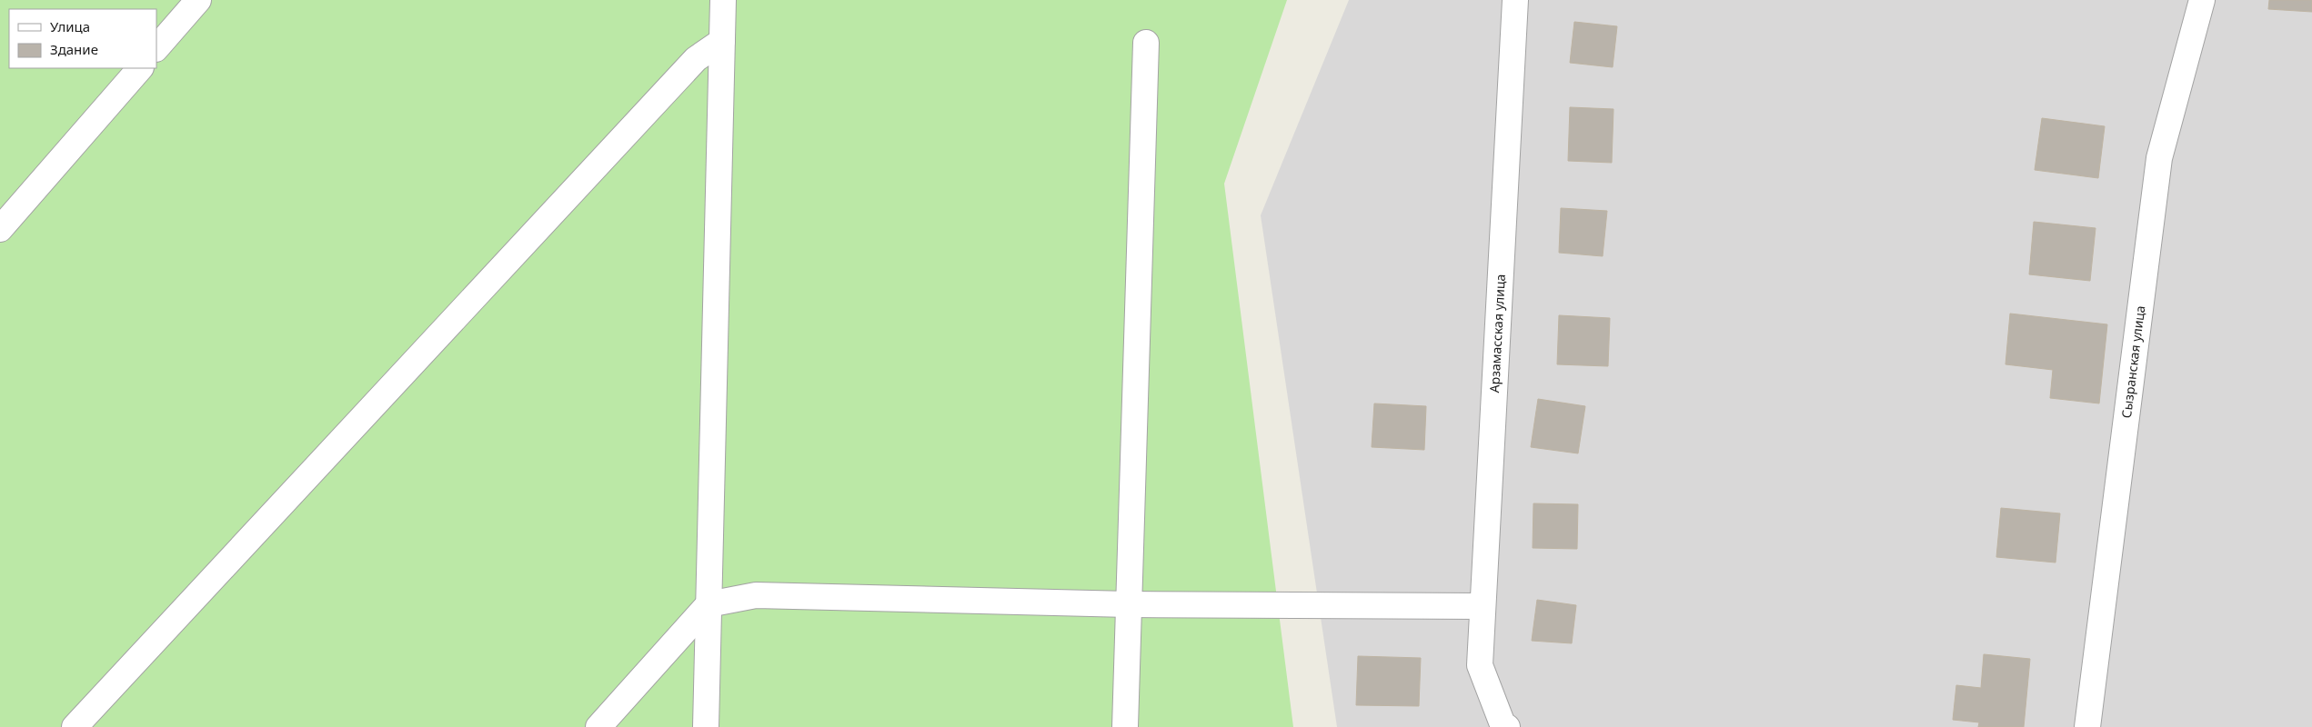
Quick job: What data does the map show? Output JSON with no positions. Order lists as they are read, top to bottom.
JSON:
{
  "streets": {
    "street": ["Арзамасская улица", "Сызранская улица"]
  },
  "legend": ["Улица", "Здание"]
}
